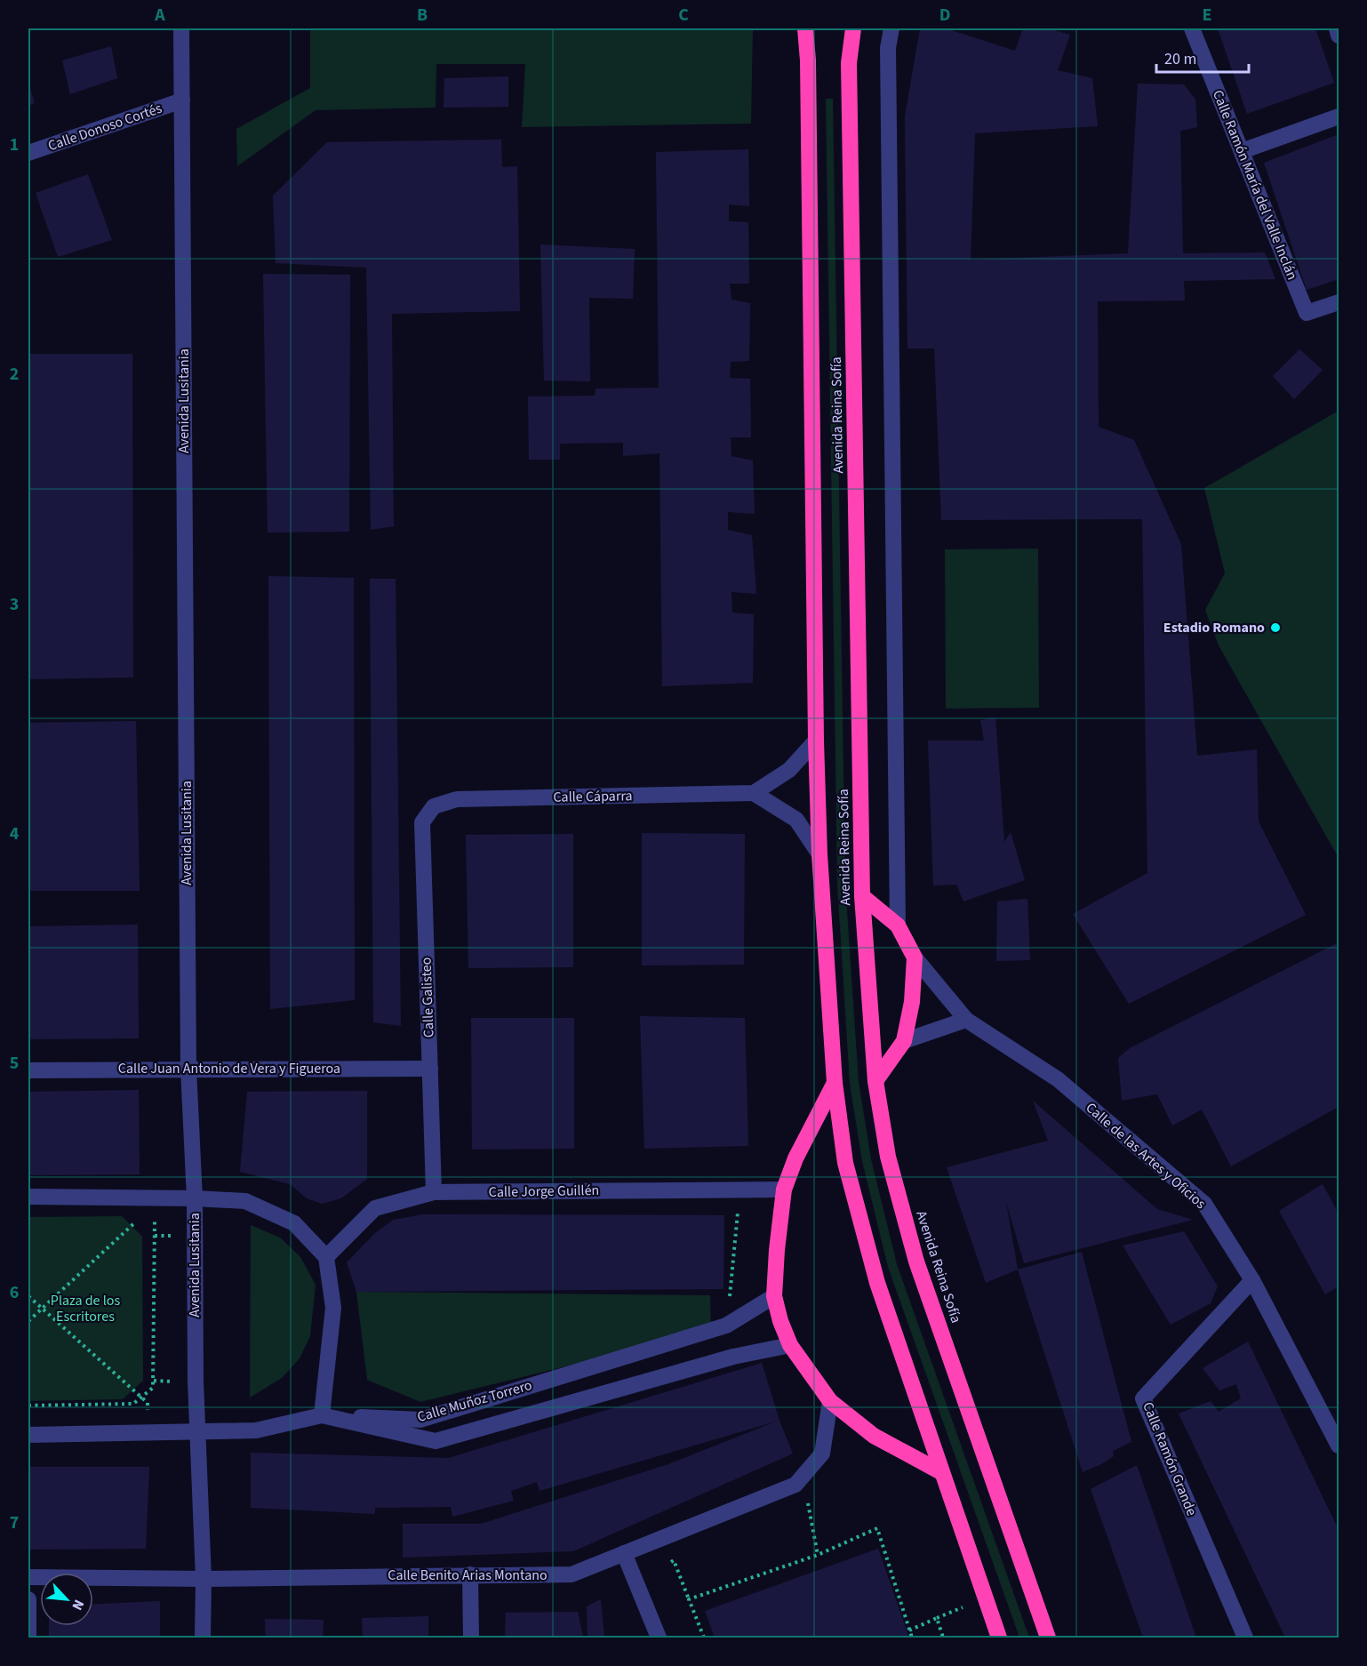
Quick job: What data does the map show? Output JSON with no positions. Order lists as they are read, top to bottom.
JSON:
{
  "streets": {
    "highway": ["Avenida Reina Sofía"],
    "street": [
      "Calle Donoso Cortés",
      "Calle Ramón María del Valle Inclán",
      "Avenida Lusitania",
      "Calle Cáparra",
      "Calle Galisteo",
      "Calle Juan Antonio de Vera y Figueroa",
      "Calle de las Artes y Oficios",
      "Calle Jorge Guillén",
      "Calle Muñoz Torrero",
      "Calle Ramón Grande",
      "Calle Benito Arias Montano"
    ]
  },
  "crossings": [
    ["Calle Donoso Cortés", "Avenida Lusitania"],
    ["Avenida Lusitania", "Calle Juan Antonio de Vera y Figueroa"],
    ["Avenida Lusitania", "Calle Benito Arias Montano"],
    ["Calle Cáparra", "Calle Galisteo"],
    ["Calle Galisteo", "Calle Juan Antonio de Vera y Figueroa"],
    ["Calle Galisteo", "Calle Jorge Guillén"],
    ["Calle de las Artes y Oficios", "Calle Ramón Grande"]
  ],
  "parks": ["Plaza de los Escritores"],
  "places": ["Estadio Romano"],
  "scale_bar": "20 m",
  "north": "bottom right",
  "grid": {
    "columns": [
      "A",
      "B",
      "C",
      "D",
      "E"
    ],
    "rows": [
      "1",
      "2",
      "3",
      "4",
      "5",
      "6",
      "7"
    ]
  }
}
